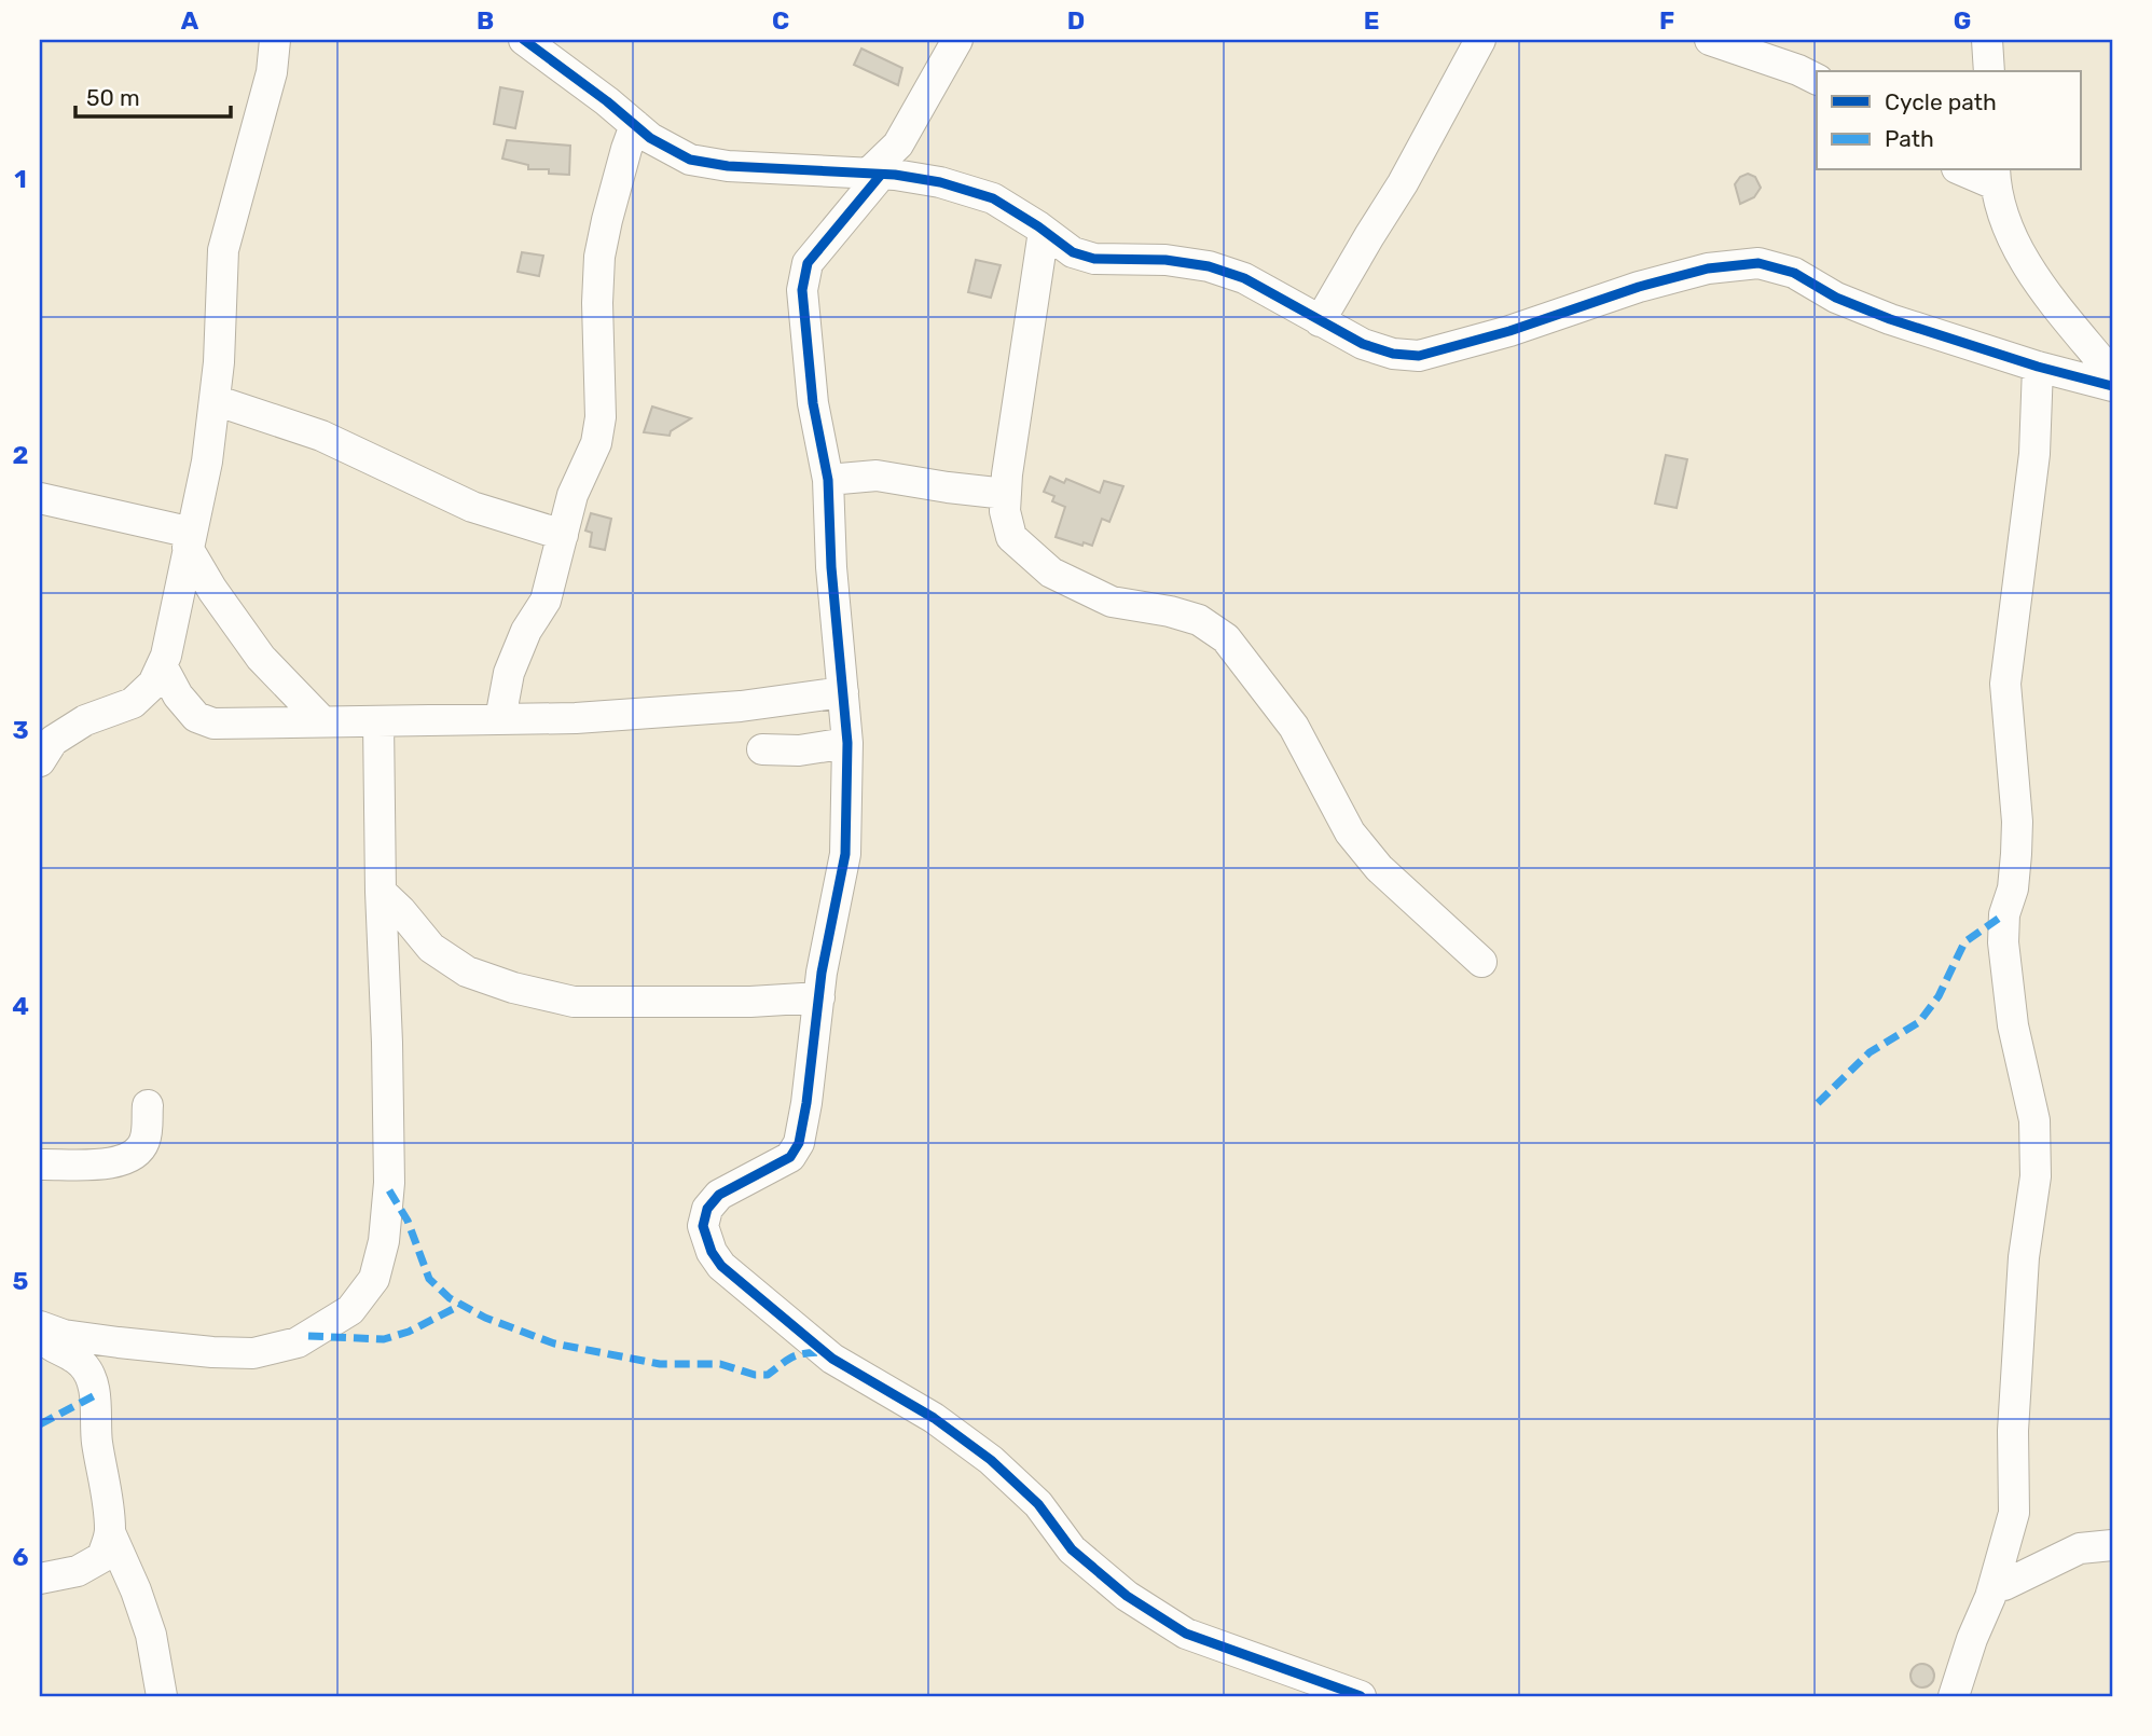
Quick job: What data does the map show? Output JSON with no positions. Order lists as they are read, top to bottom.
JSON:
{
  "legend": ["Cycle path", "Path"],
  "scale_bar": "50 m",
  "grid": {
    "columns": [
      "A",
      "B",
      "C",
      "D",
      "E",
      "F",
      "G"
    ],
    "rows": [
      "1",
      "2",
      "3",
      "4",
      "5",
      "6"
    ]
  }
}
